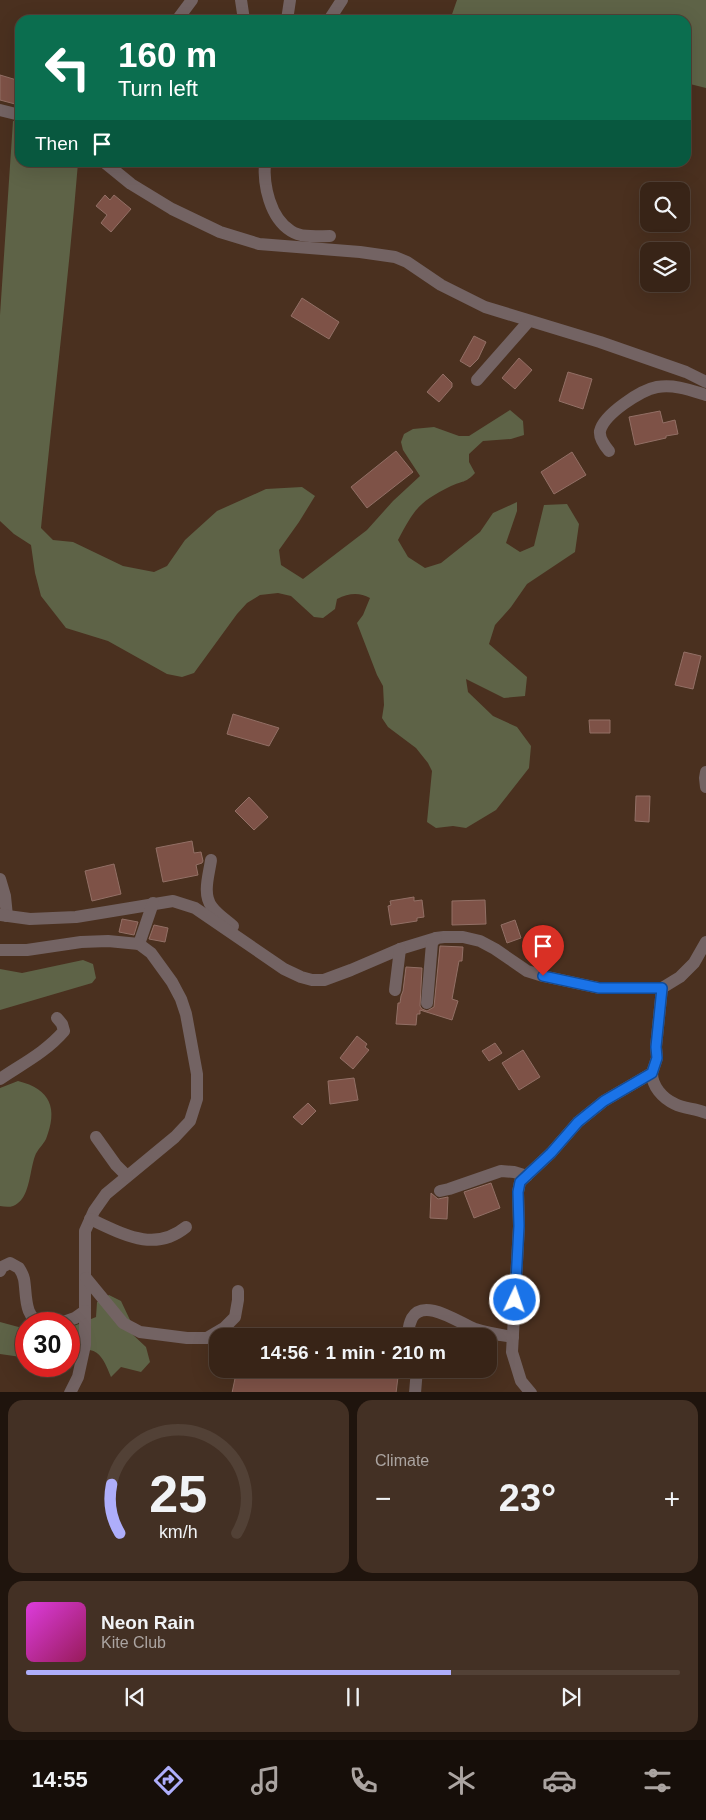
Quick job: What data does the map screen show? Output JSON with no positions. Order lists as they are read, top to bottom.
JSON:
{
  "page": {
    "turn": ["160 m", "Turn left"],
    "then": "Then",
    "limit": "30",
    "trip": "14:56 · 1 min · 210 m",
    "tile": "Climate",
    "heat": ["−", "23°", "+"],
    "song": ["Neon Rain", "Kite Club"],
    "tabs": "14:55",
    "gauge": ["25", "km/h"]
  }
}
